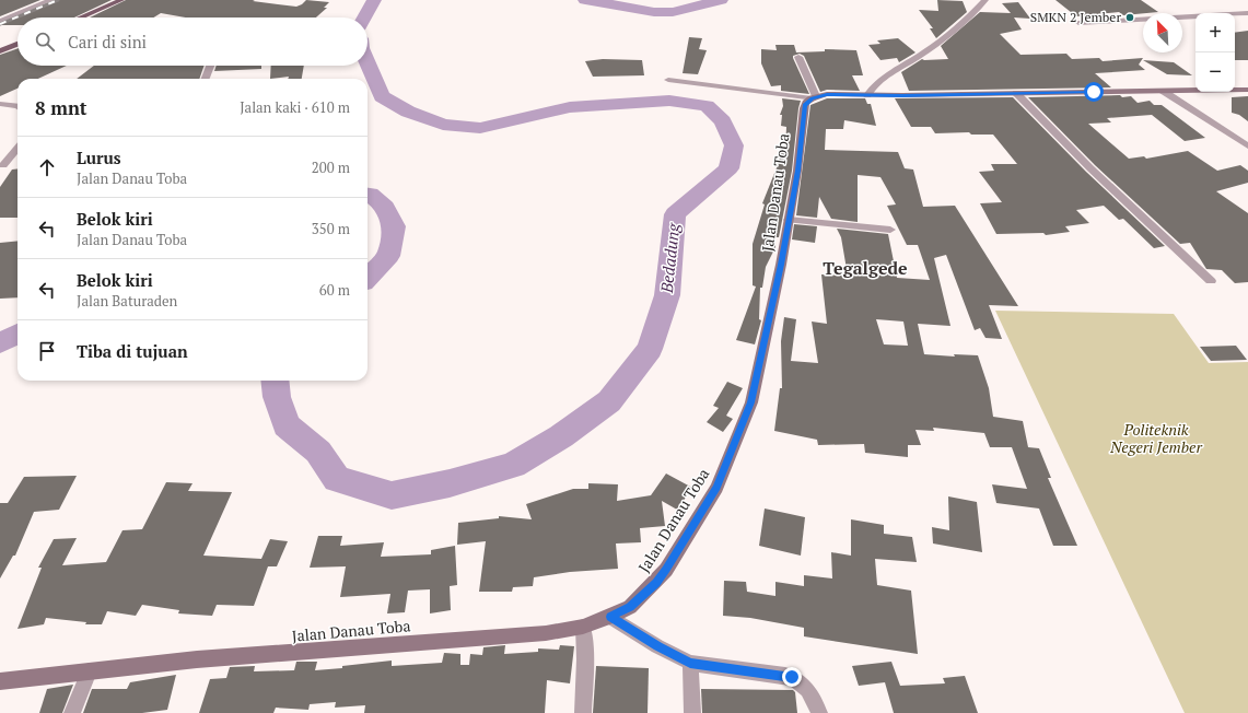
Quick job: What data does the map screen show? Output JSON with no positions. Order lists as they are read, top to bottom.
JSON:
{
  "streets": {
    "main road": ["Jalan Danau Toba"]
  },
  "districts": ["Tegalgede"],
  "water": ["Bedadung"],
  "parks": ["Politeknik Negeri Jember"],
  "places": ["SMKN 2 Jember"],
  "north": "top left",
  "page": {
    "map_buttons": ["+", "−"],
    "search": "Cari di sini",
    "heading": ["8 mnt", "Jalan kaki · 610 m"],
    "list": [
      ["Lurus", "Jalan Danau Toba", "200 m"],
      ["Belok kiri", "Jalan Danau Toba", "350 m"],
      ["Belok kiri", "Jalan Baturaden", "60 m"],
      "Tiba di tujuan"
    ]
  }
}
